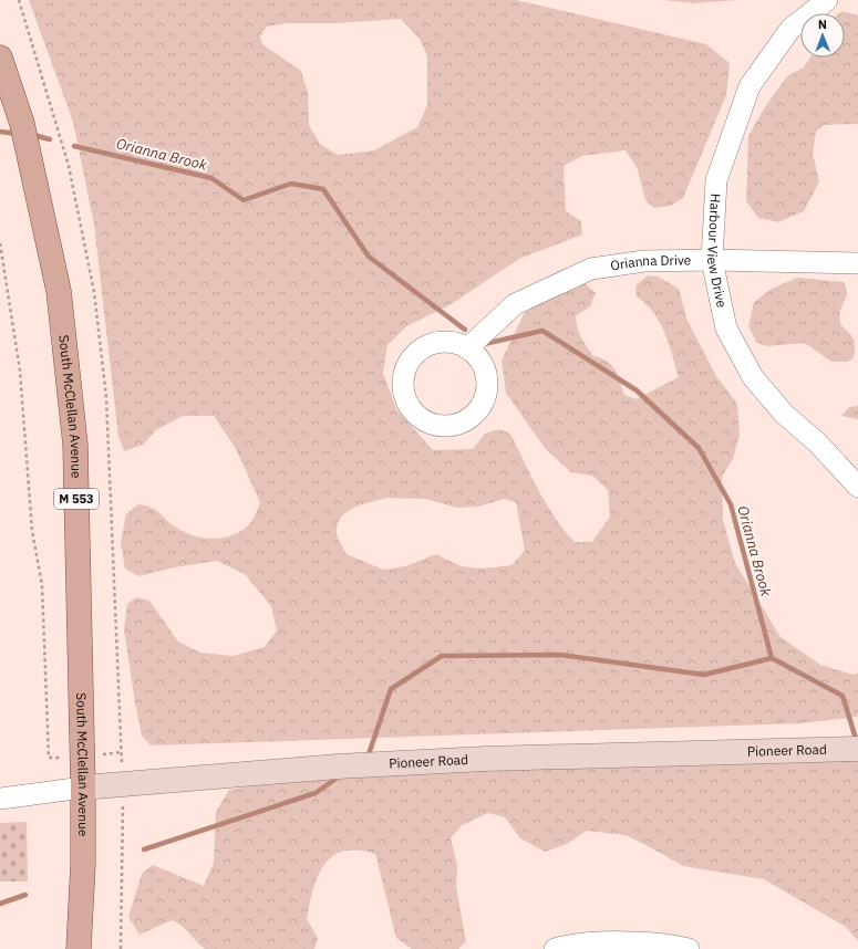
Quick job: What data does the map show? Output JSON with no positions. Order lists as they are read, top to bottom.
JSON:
{
  "streets": {
    "main road": ["South McClellan Avenue", "M 553"],
    "street": ["Harbour View Drive", "Orianna Drive", "Pioneer Road"]
  },
  "crossings": [
    ["Harbour View Drive", "Orianna Drive"],
    ["South McClellan Avenue", "Pioneer Road"]
  ],
  "water": ["Orianna Brook"],
  "north": "top"
}
